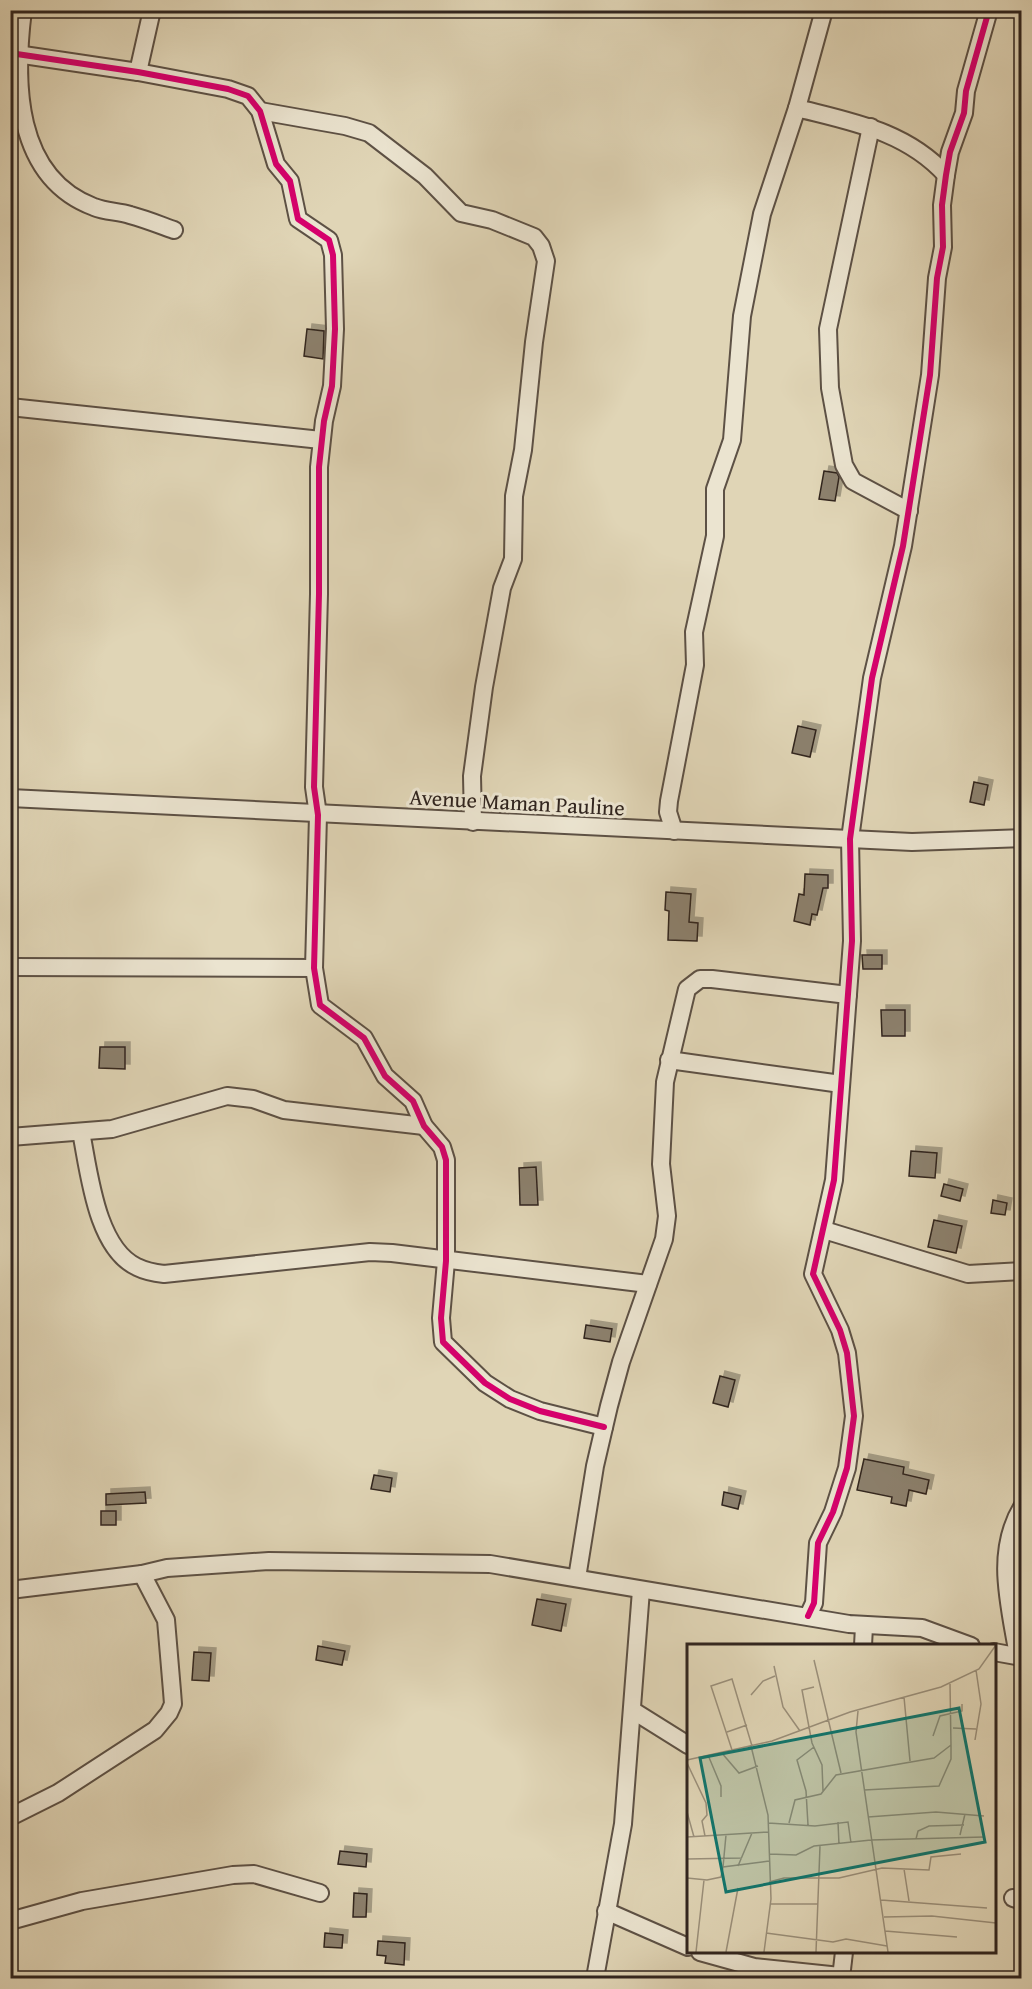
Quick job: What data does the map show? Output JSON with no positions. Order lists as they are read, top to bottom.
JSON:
{
  "streets": {
    "street": ["Avenue Maman Pauline"]
  }
}
